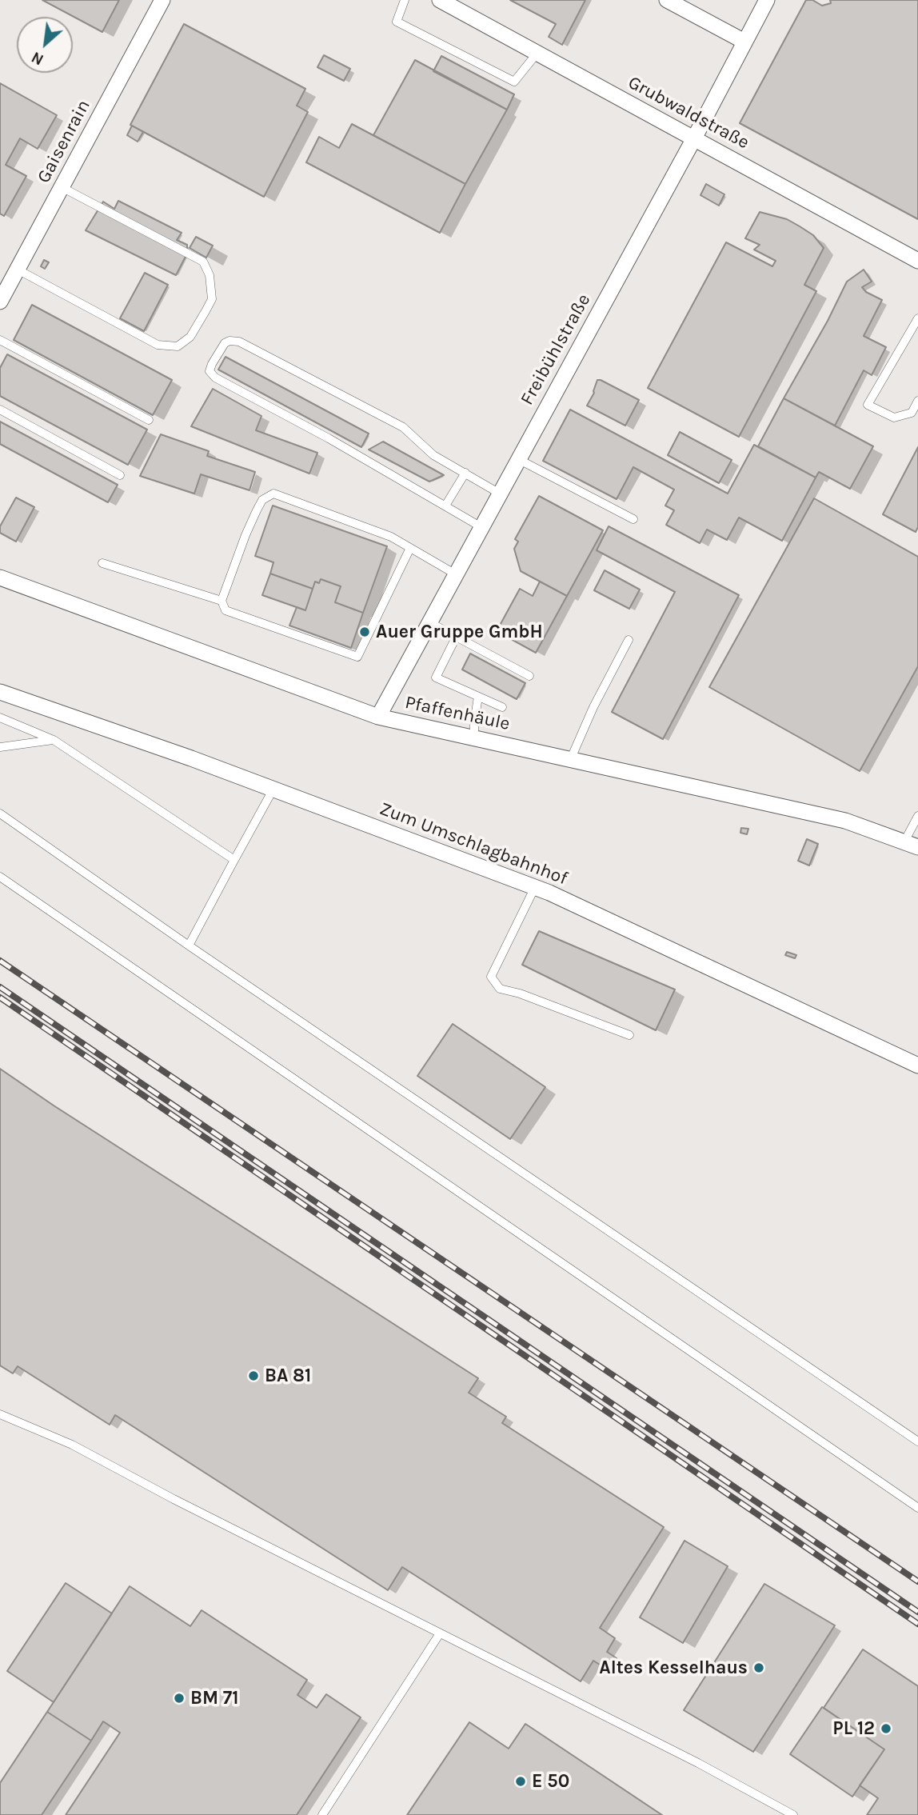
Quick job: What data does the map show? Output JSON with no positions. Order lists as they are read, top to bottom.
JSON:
{
  "streets": {
    "street": [
      "Grubwaldstraße",
      "Gaisenrain",
      "Freibühlstraße",
      "Pfaffenhäule",
      "Zum Umschlagbahnhof"
    ]
  },
  "crossings": [
    ["Grubwaldstraße", "Freibühlstraße"],
    ["Freibühlstraße", "Pfaffenhäule"]
  ],
  "places": [
    "Auer Gruppe GmbH",
    "BA 81",
    "Altes Kesselhaus",
    "BM 71",
    "PL 12",
    "E 50"
  ],
  "north": "bottom left"
}
